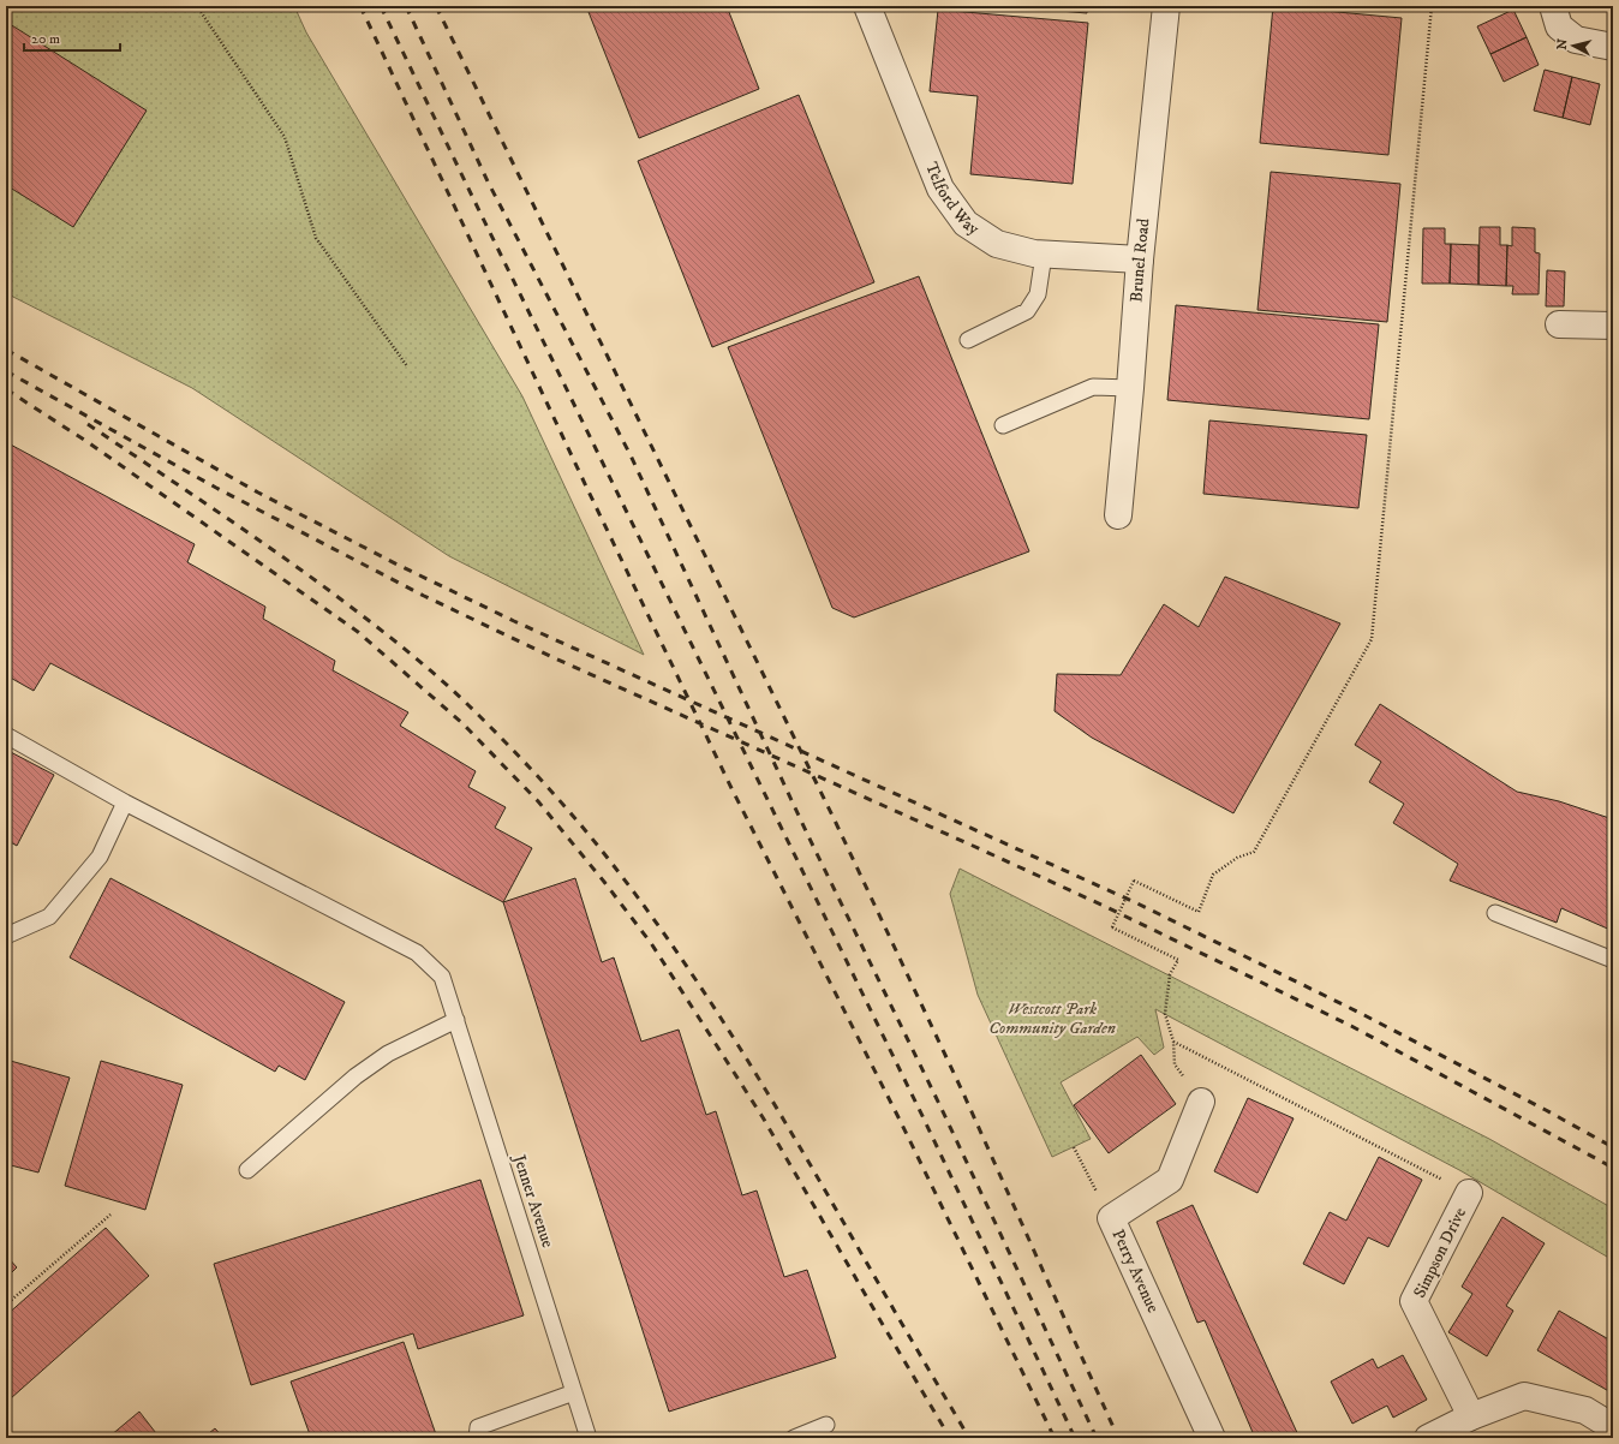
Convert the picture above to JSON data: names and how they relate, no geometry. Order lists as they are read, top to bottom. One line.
{"streets":{"street":["Telford Way","Brunel Road","Simpson Drive","Perry Avenue"],"lane":["Jenner Avenue"]},"crossings":[["Telford Way","Brunel Road"]],"parks":["Westcott Park Community Garden"],"scale_bar":"20 m","north":"left"}
